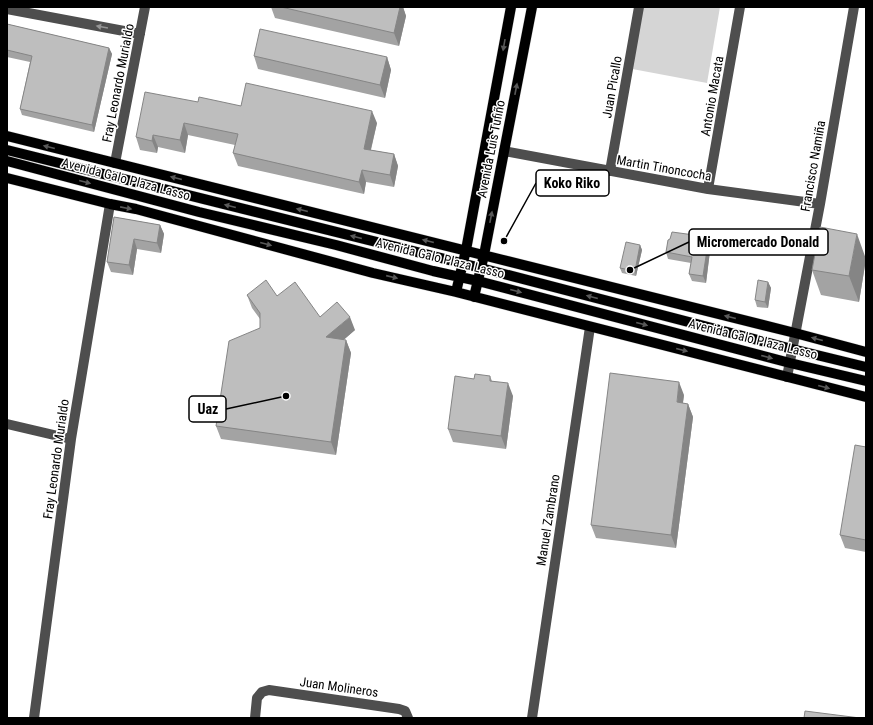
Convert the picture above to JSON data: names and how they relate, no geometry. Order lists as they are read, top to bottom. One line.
{"streets":{"main road":["Avenida Luis Tufiño","Avenida Galo Plaza Lasso"],"street":["Fray Leonardo Murialdo","Juan Picallo","Antonio Macata","Francisco Namiña","Martin Tinoncocha","Manuel Zambrano","Juan Molineros"]},"crossings":[["Fray Leonardo Murialdo","Avenida Galo Plaza Lasso"],["Juan Picallo","Martin Tinoncocha"],["Antonio Macata","Martin Tinoncocha"],["Avenida Luis Tufiño","Martin Tinoncocha"],["Avenida Luis Tufiño","Avenida Galo Plaza Lasso"],["Francisco Namiña","Martin Tinoncocha"],["Francisco Namiña","Avenida Galo Plaza Lasso"],["Avenida Galo Plaza Lasso","Manuel Zambrano"]],"places":["Koko Riko","Micromercado Donald","Uaz"]}
